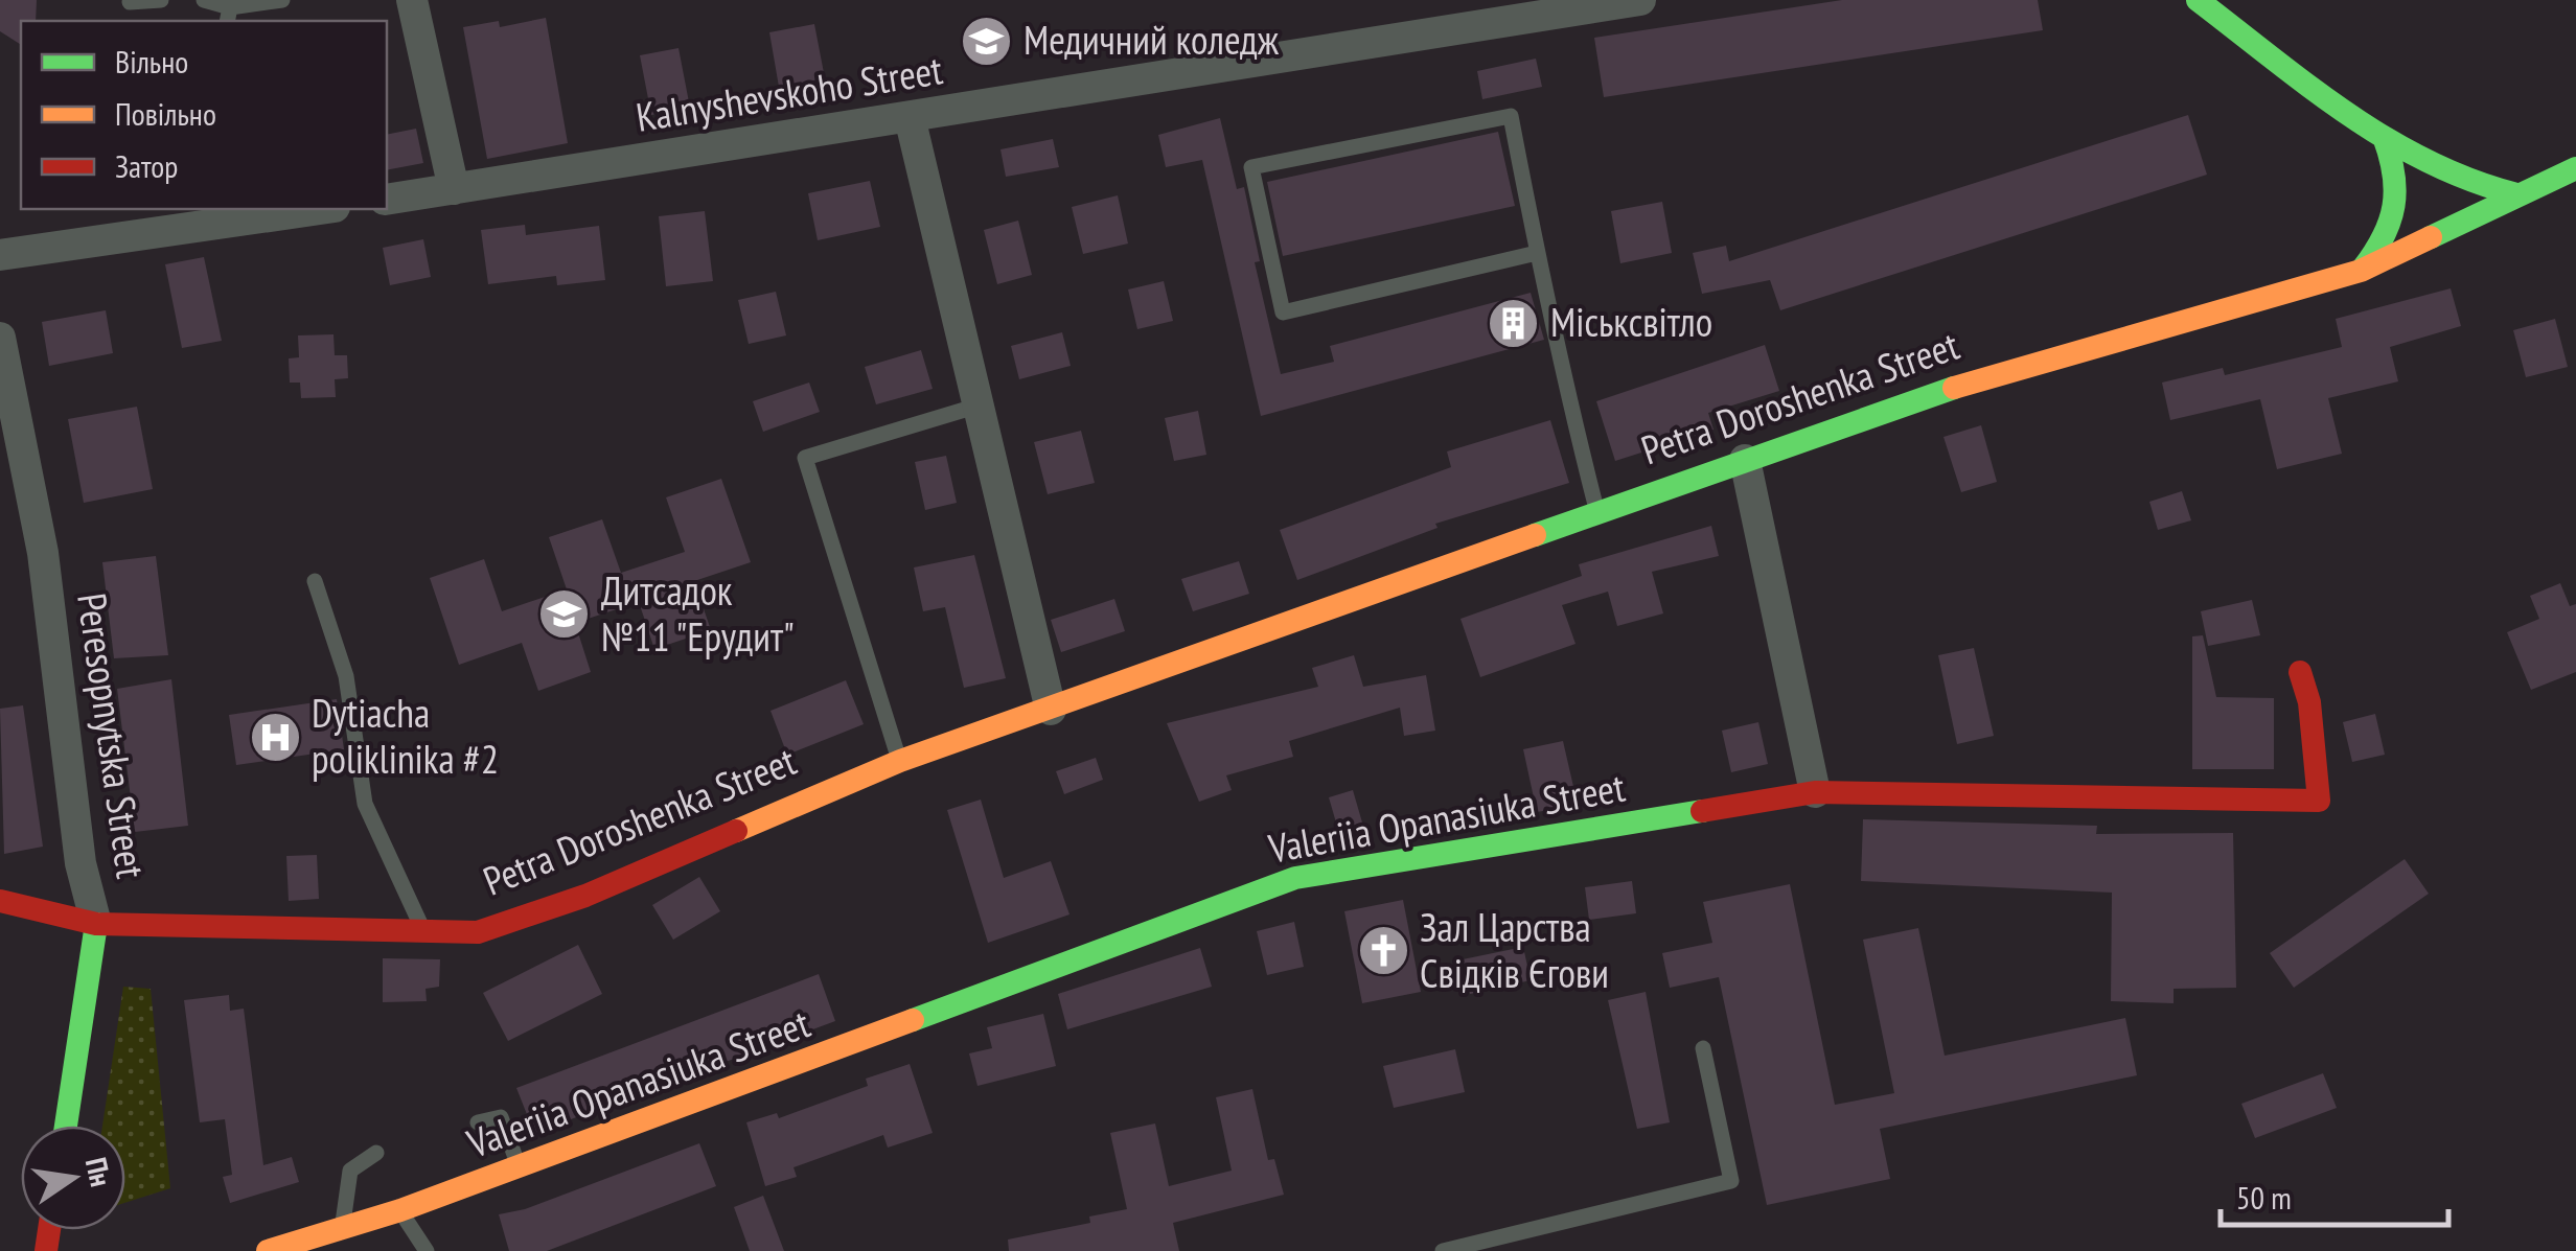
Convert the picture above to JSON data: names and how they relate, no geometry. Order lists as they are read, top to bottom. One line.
{"streets":{"street":["Kalnyshevskoho Street","Petra Doroshenka Street","Peresopnytska Street","Valeriia Opanasiuka Street"]},"crossings":[["Petra Doroshenka Street","Peresopnytska Street"]],"places":{"school or university":["Медичний коледж","Дитсадок №11 \"Ерудит\""],"building":["Міськсвітло"],"hospital":["Dytiacha poliklinika #2"],"church":["Зал Царства Свідків Єгови"]},"legend":["Вільно","Повільно","Затор"],"scale_bar":"50 m","north":"right"}
